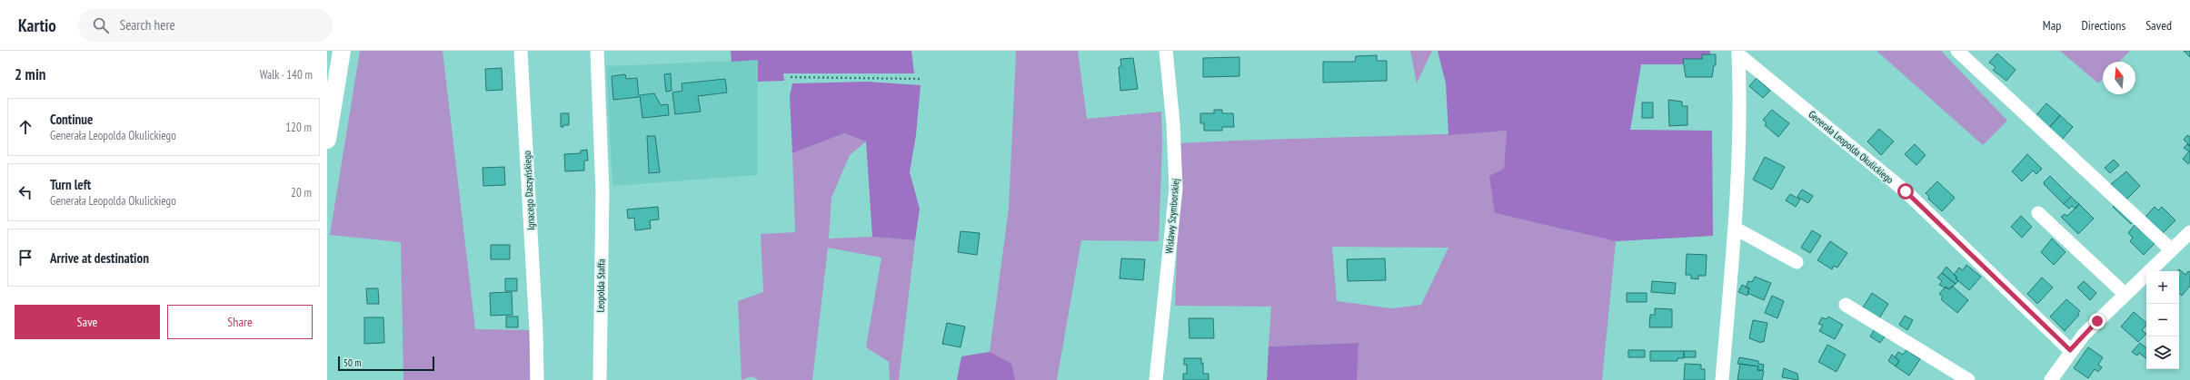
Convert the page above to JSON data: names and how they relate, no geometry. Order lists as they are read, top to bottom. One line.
{"streets":{"street":["Generała Leopolda Okulickiego","Ignacego Daszyńskiego","Wisławy Szymborskiej","Leopolda Staffa"]},"scale_bar":"50 m","north":"top","page":{"header":"Kartio","search":"Search here","nav":["Map","Directions","Saved"],"heading":["2 min","Walk · 140 m"],"list":[["Continue","Generała Leopolda Okulickiego","120 m"],["Turn left","Generała Leopolda Okulickiego","20 m"],"Arrive at destination"],"map_buttons":["+","−"],"buttons":["Save","Share"],"scale":"50 m"}}
